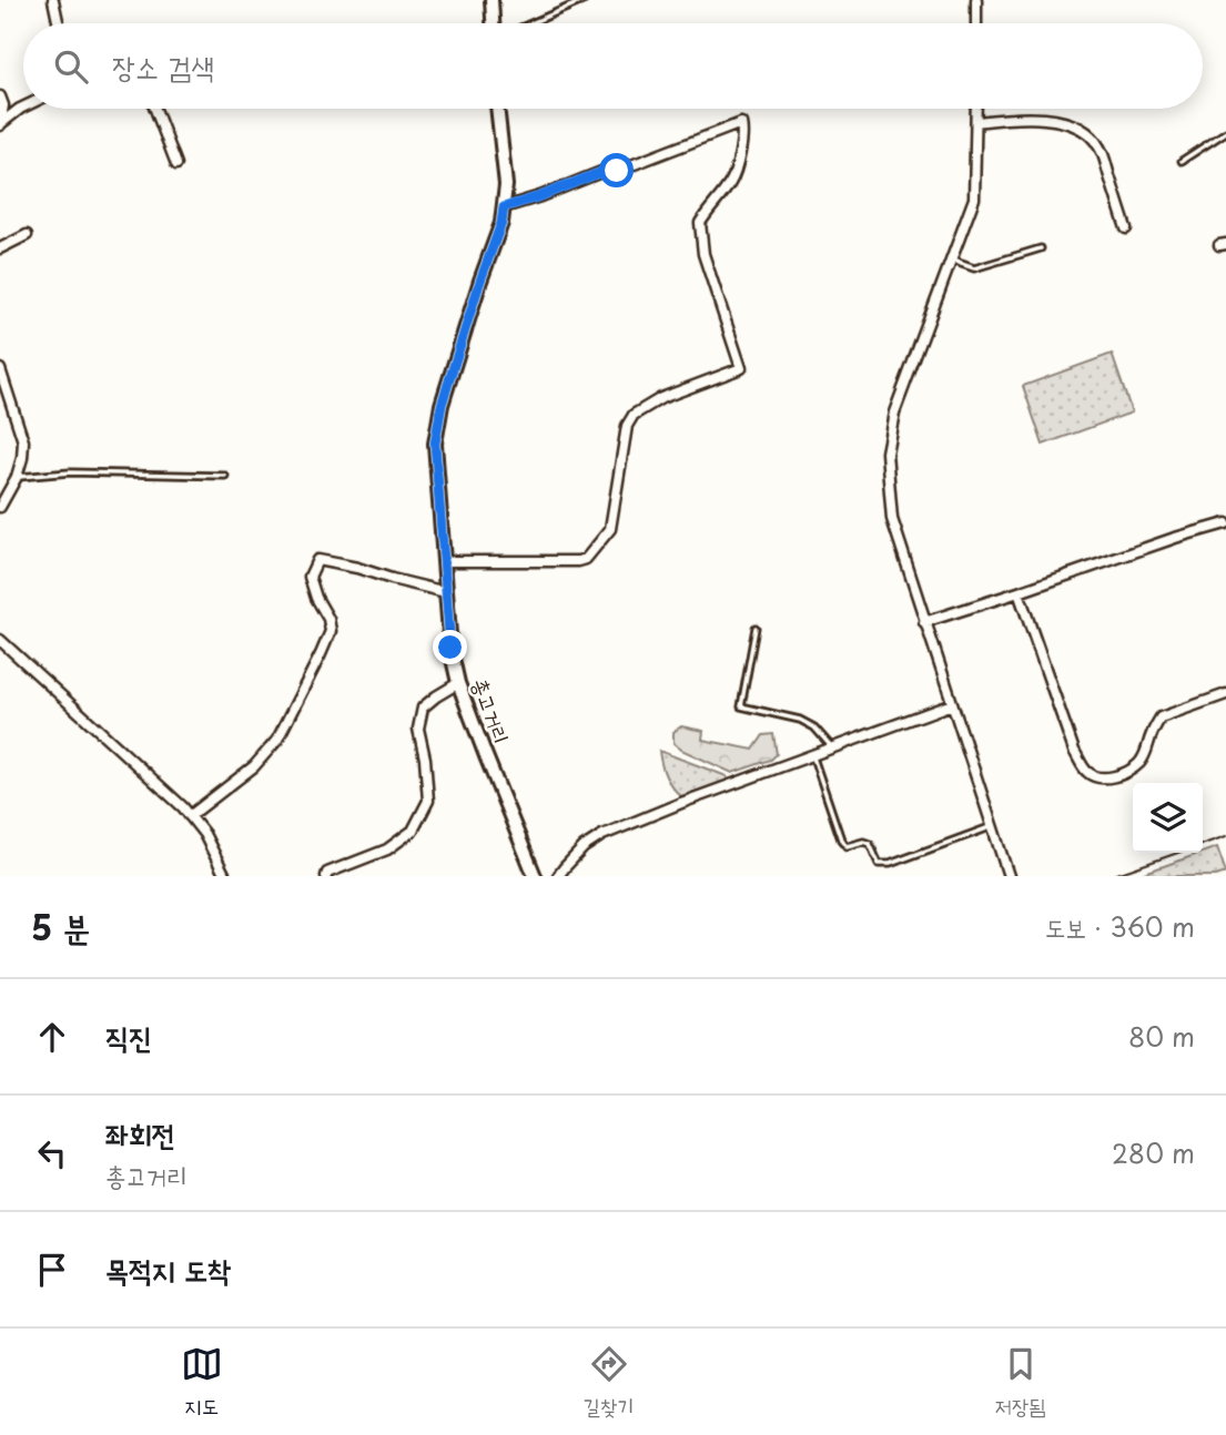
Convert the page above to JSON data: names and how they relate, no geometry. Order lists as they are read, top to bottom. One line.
{"streets":{"street":["총고거리"]},"page":{"search":"장소 검색","heading":["5 분","도보 · 360 m"],"list":[["직진","80 m"],["좌회전","총고거리","280 m"],"목적지 도착"],"nav":["지도","길찾기","저장됨"]}}
